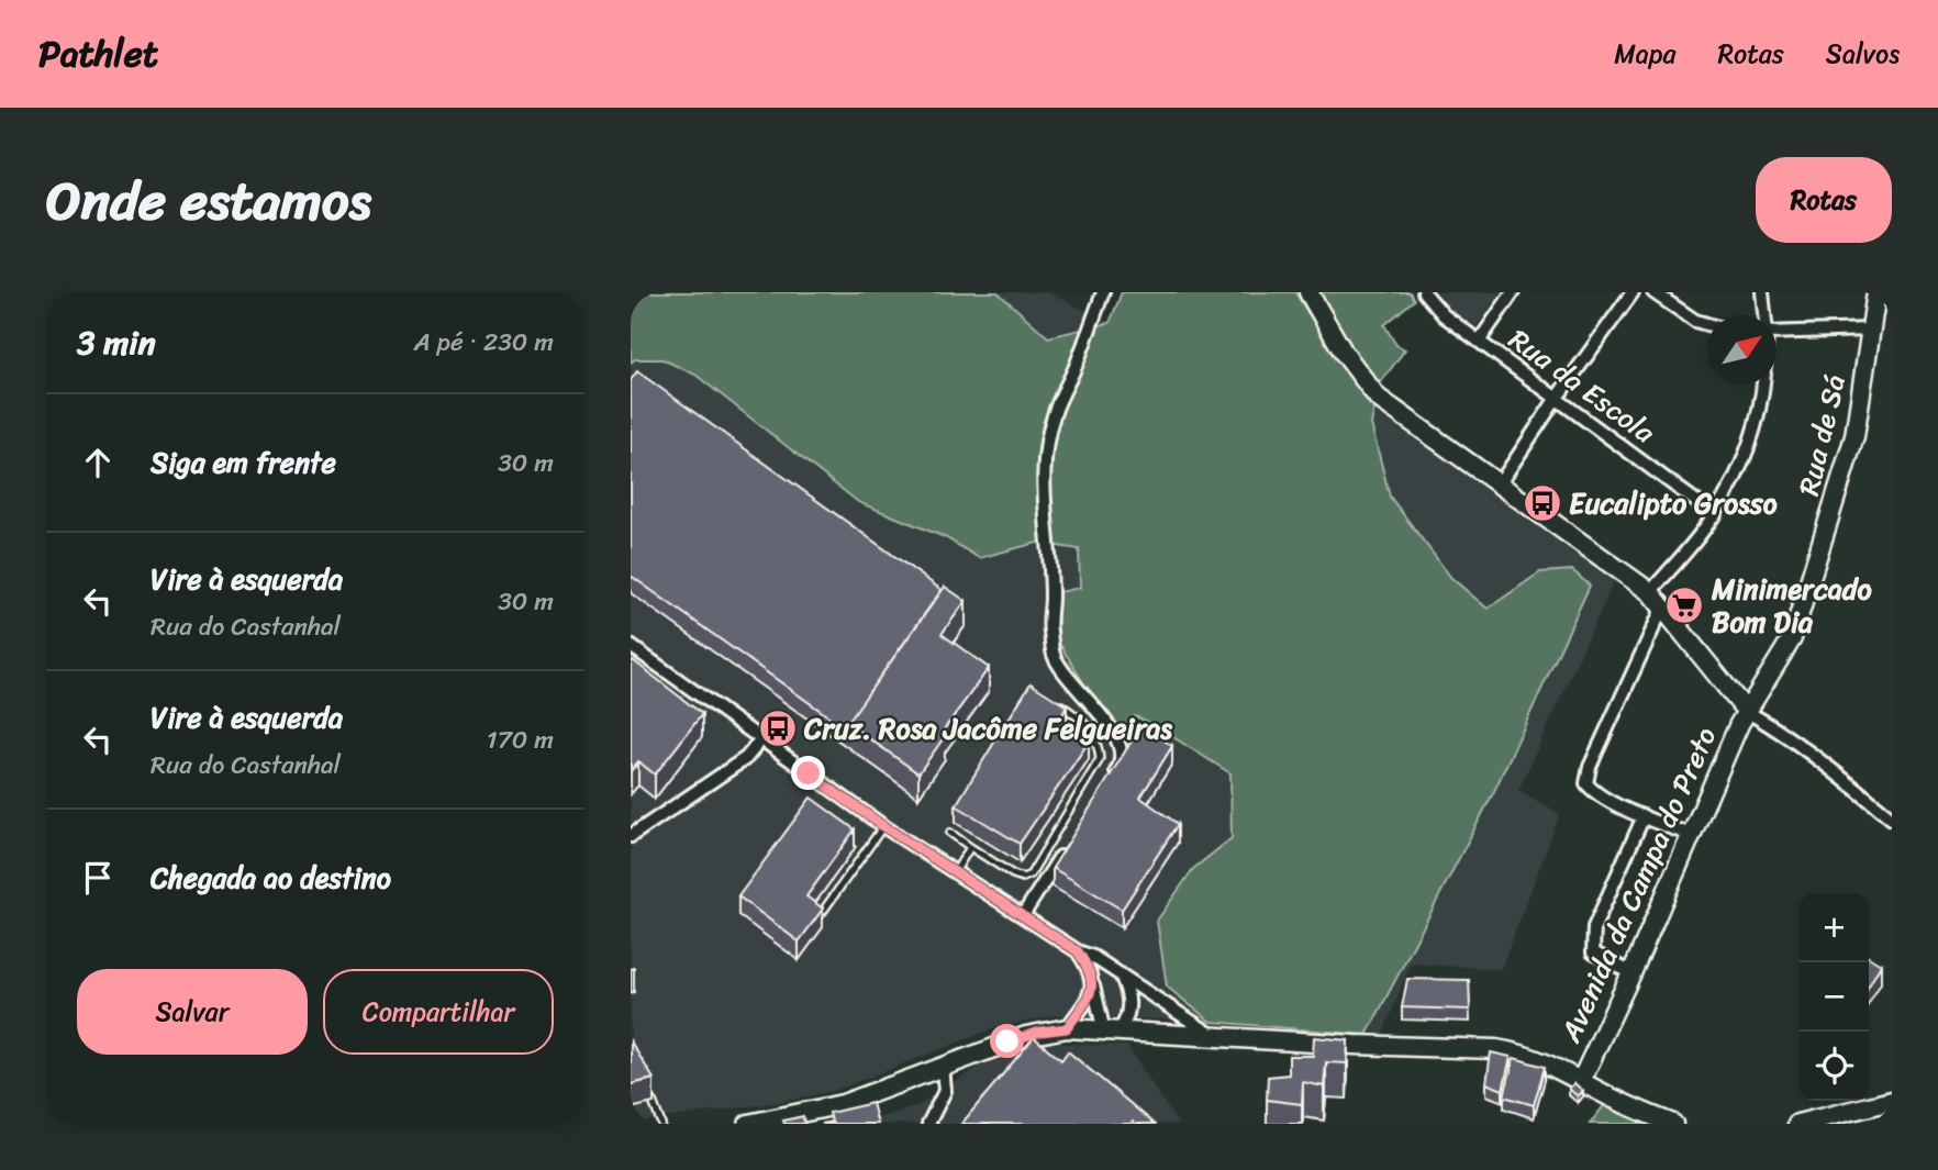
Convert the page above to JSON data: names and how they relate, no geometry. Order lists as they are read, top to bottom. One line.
{"streets":{"street":["Rua da Escola","Rua de Sá","Avenida da Campa do Preto"]},"crossings":[["Rua de Sá","Avenida da Campa do Preto"]],"places":{"bus stop":["Eucalipto Grosso","Cruz. Rosa Jacôme Felgueiras"],"supermarket":["Minimercado Bom Dia"]},"north":"top right","page":{"header":"Pathlet","nav":["Mapa","Rotas","Salvos"],"title":"Onde estamos","buttons":["Rotas",["Salvar","Compartilhar"]],"heading":["3 min","A pé · 230 m"],"list":[["Siga em frente","30 m"],["Vire à esquerda","Rua do Castanhal","30 m"],["Vire à esquerda","Rua do Castanhal","170 m"],"Chegada ao destino"],"map_buttons":["+","−"]}}
